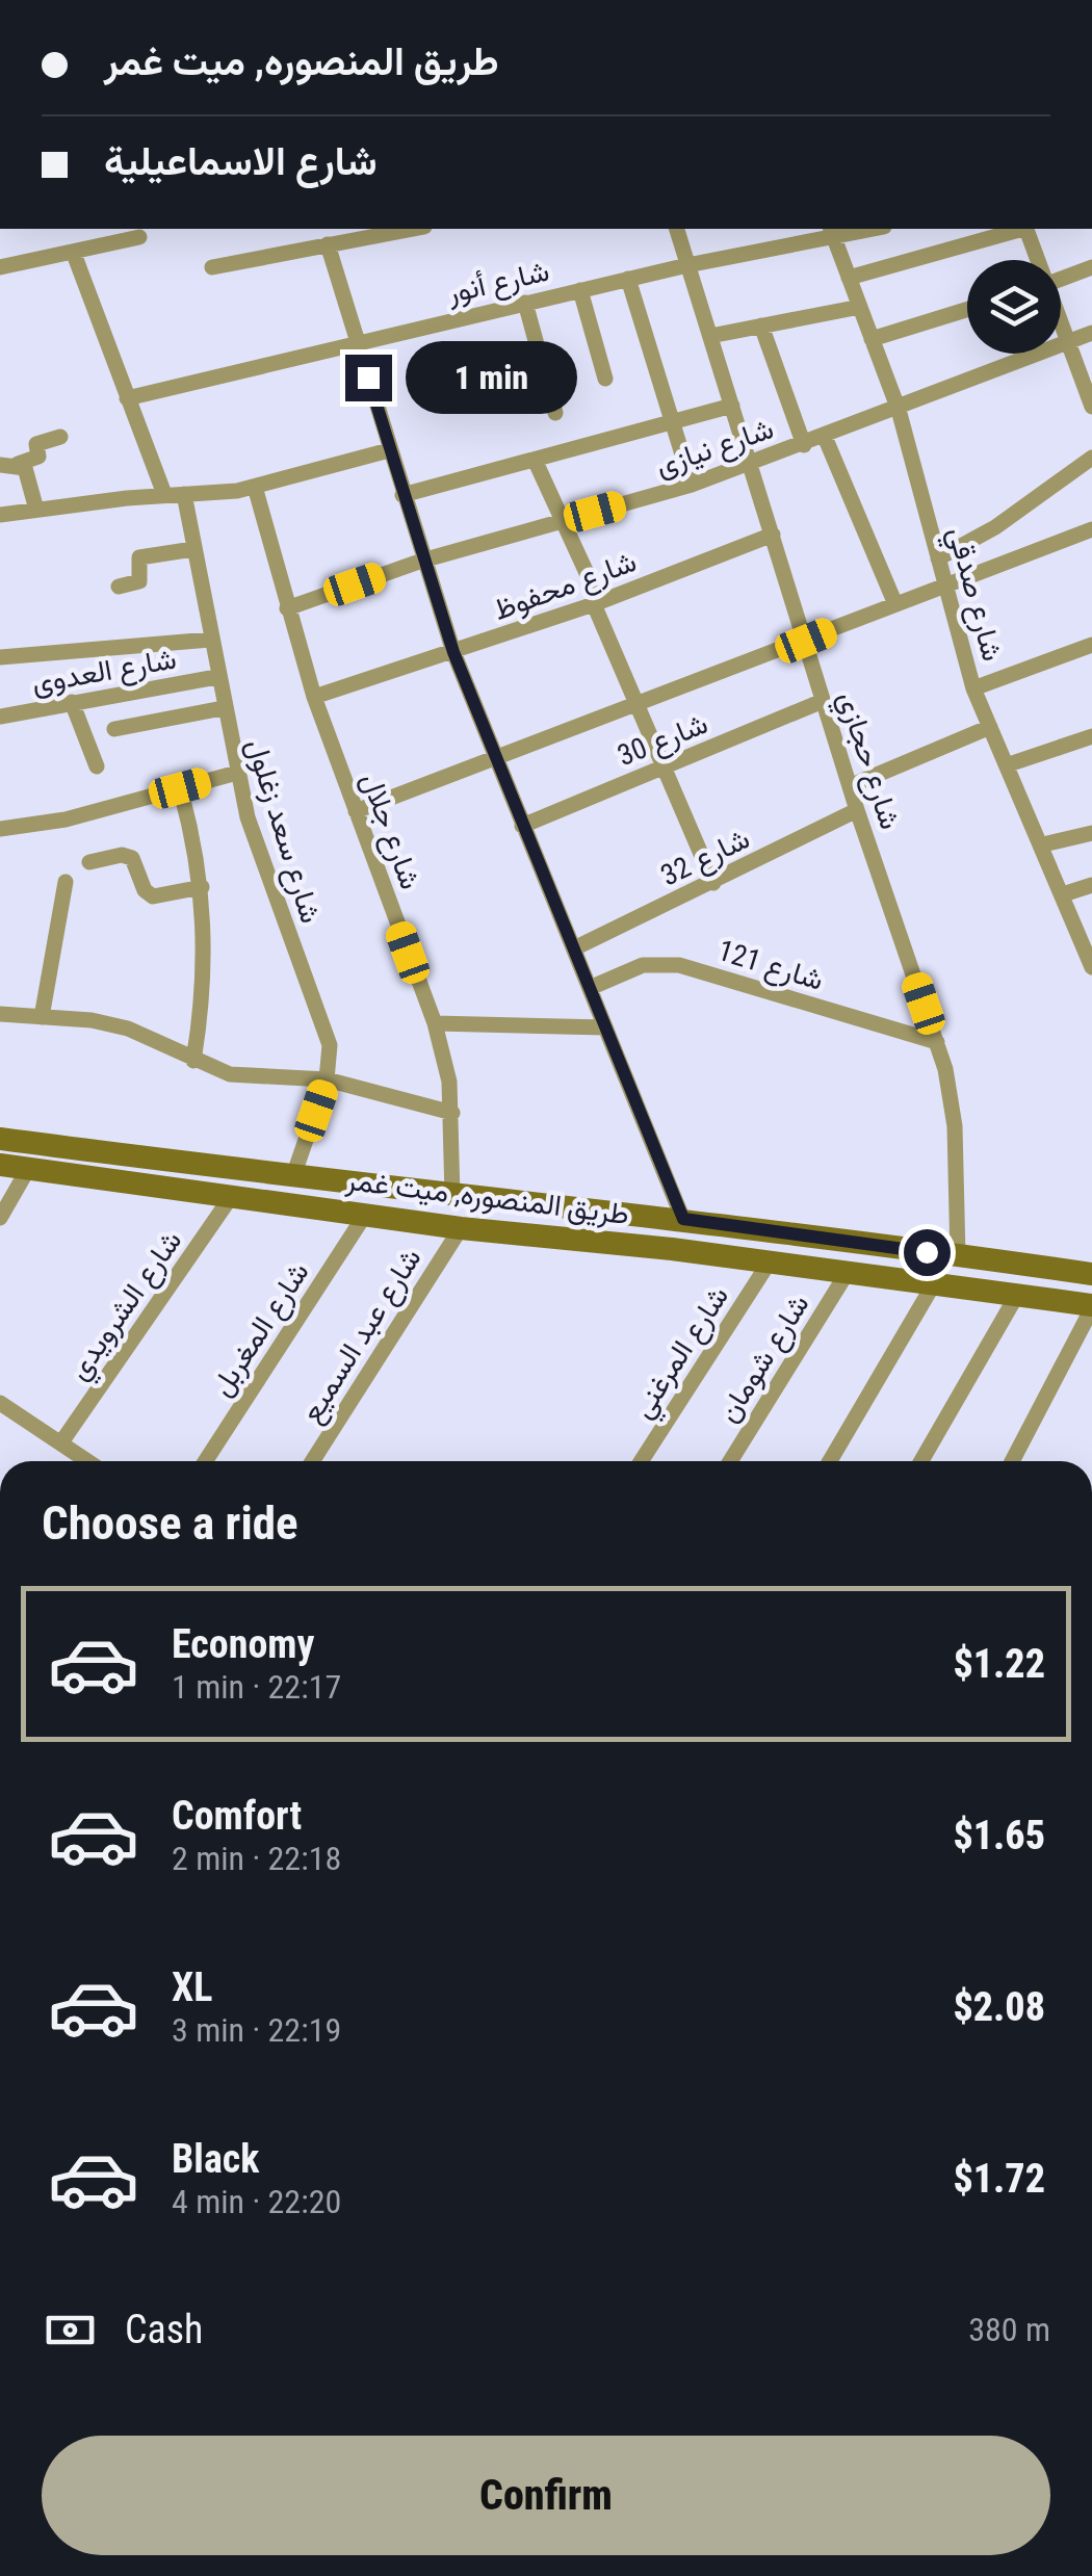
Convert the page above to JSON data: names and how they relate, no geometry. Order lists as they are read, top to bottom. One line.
{"streets":{"main road":["طريق المنصوره, ميت غمر"],"street":["شارع أنور","شارع نيازى","شارع محفوظ","شارع صدقي","شارع العدوى","شارع 30","شارع حجازي","شارع سعد زغلول","شارع جلال","شارع 32","شارع 121","شارع الشرويدي","شارع المغربل","شارع عبد السميع","شارع المرغني","شارع شومان"]},"crossings":[["شارع أنور","شارع صدقي"],["شارع أنور","شارع حجازي"],["شارع نيازى","شارع صدقي"],["شارع نيازى","شارع حجازي"],["شارع نيازى","شارع جلال"],["شارع محفوظ","شارع حجازي"],["شارع محفوظ","شارع جلال"],["شارع العدوى","شارع سعد زغلول"],["شارع 30","شارع حجازي"],["شارع حجازي","شارع 32"],["شارع حجازي","شارع 121"],["شارع حجازي","طريق المنصوره, ميت غمر"],["شارع سعد زغلول","طريق المنصوره, ميت غمر"],["شارع جلال","طريق المنصوره, ميت غمر"],["طريق المنصوره, ميت غمر","شارع الشرويدي"],["طريق المنصوره, ميت غمر","شارع المغربل"],["طريق المنصوره, ميت غمر","شارع عبد السميع"],["طريق المنصوره, ميت غمر","شارع المرغني"],["طريق المنصوره, ميت غمر","شارع شومان"]],"page":{"banner":["طريق المنصوره, ميت غمر","شارع الاسماعيلية"],"bubble":"1 min","heading":"Choose a ride","list":[{"name":"Economy","note":"1 min · 22:17","value":"$1.22"},{"name":"Comfort","note":"2 min · 22:18","value":"$1.65"},{"name":"XL","note":"3 min · 22:19","value":"$2.08"},{"name":"Black","note":"4 min · 22:20","value":"$1.72"}],"pay":["Cash","380 m"],"buttons":"Confirm"}}
